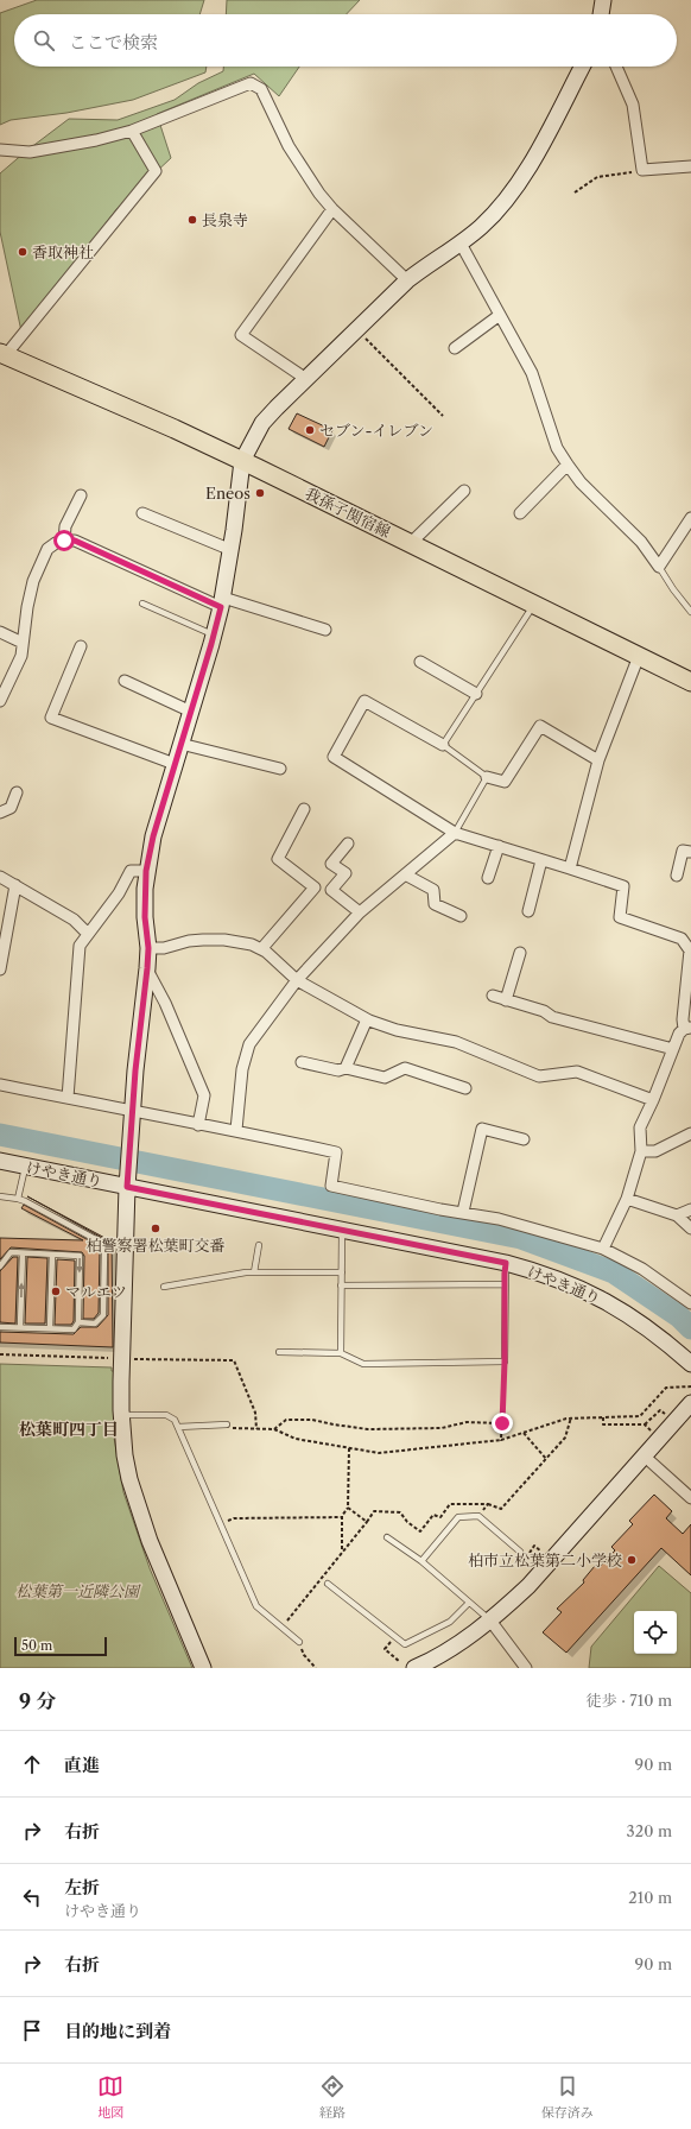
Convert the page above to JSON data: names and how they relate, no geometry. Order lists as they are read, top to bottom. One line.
{"streets":{"main road":["我孫子関宿線"],"street":["けやき通り"]},"districts":["松葉町四丁目"],"parks":["松葉第一近隣公園"],"places":["長泉寺","香取神社","セブン-イレブン","Eneos","柏警察署松葉町交番","マルエツ","柏市立松葉第二小学校"],"scale_bar":"50 m","page":{"search":"ここで検索","scale":"50 m","heading":["9 分","徒歩 · 710 m"],"list":[["直進","90 m"],["右折","320 m"],["左折","けやき通り","210 m"],["右折","90 m"],"目的地に到着"],"nav":["地図","経路","保存済み"]}}
